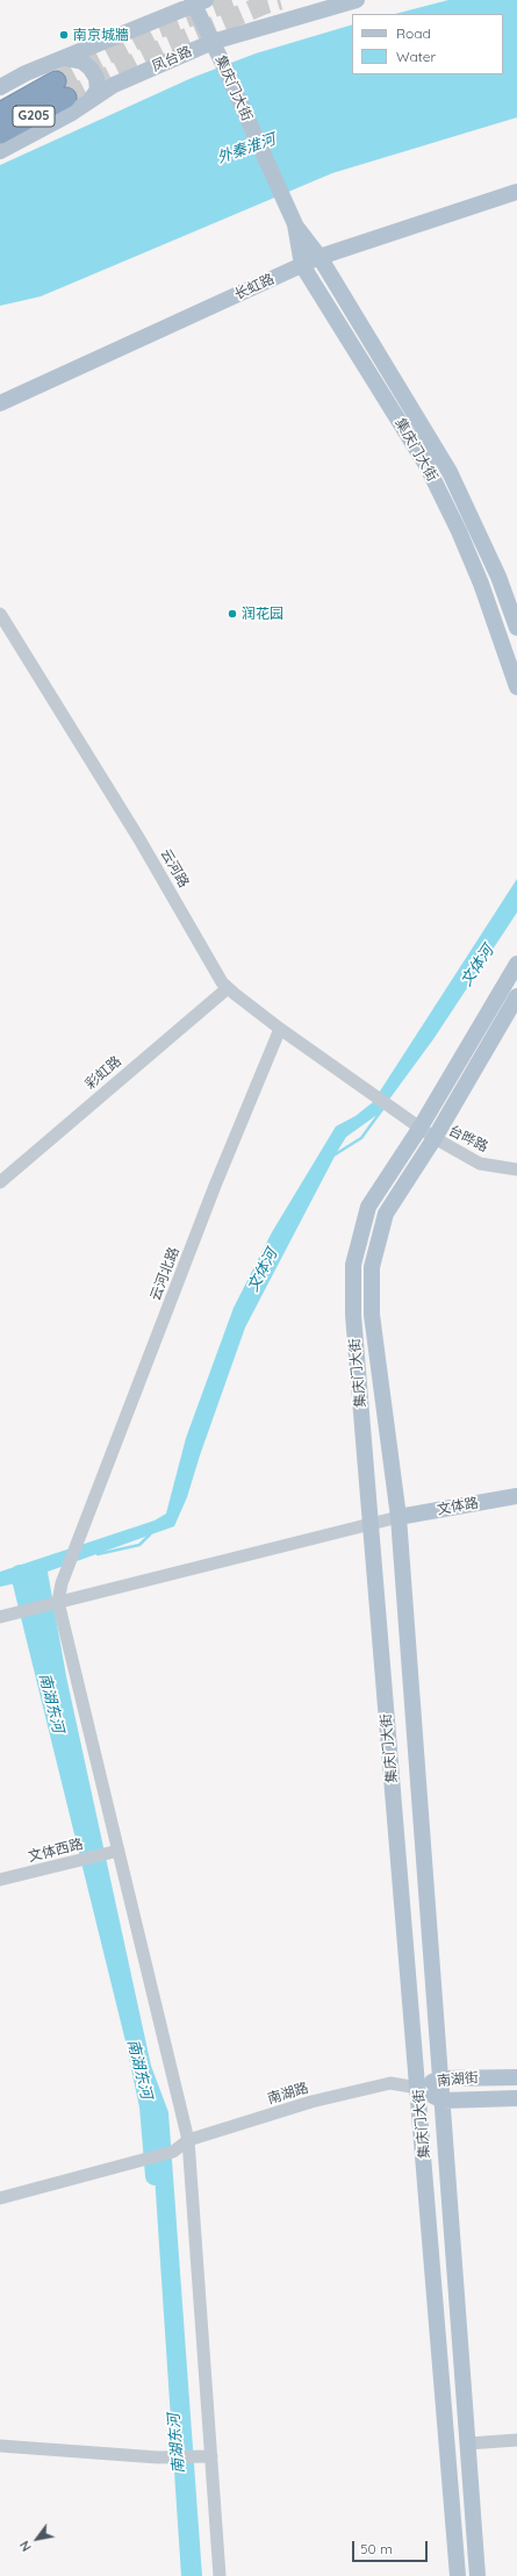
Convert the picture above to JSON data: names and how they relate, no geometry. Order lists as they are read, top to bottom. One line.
{"streets":{"highway":["G205"],"main road":["凤台路","集庆门大街","长虹路","文体路","南湖街"],"street":["云河路","彩虹路","台晔路","云河北路","文体西路","南湖路"]},"crossings":[["凤台路","集庆门大街"],["集庆门大街","长虹路"],["集庆门大街","台晔路"],["集庆门大街","文体路"],["集庆门大街","南湖街"],["集庆门大街","南湖路"],["云河路","彩虹路"],["云河路","台晔路"],["云河路","云河北路"],["南湖街","南湖路"]],"water":["外秦淮河","文体河","南湖东河"],"places":["南京城牆","润花园"],"legend":["Road","Water"],"scale_bar":"50 m","north":"bottom left"}
